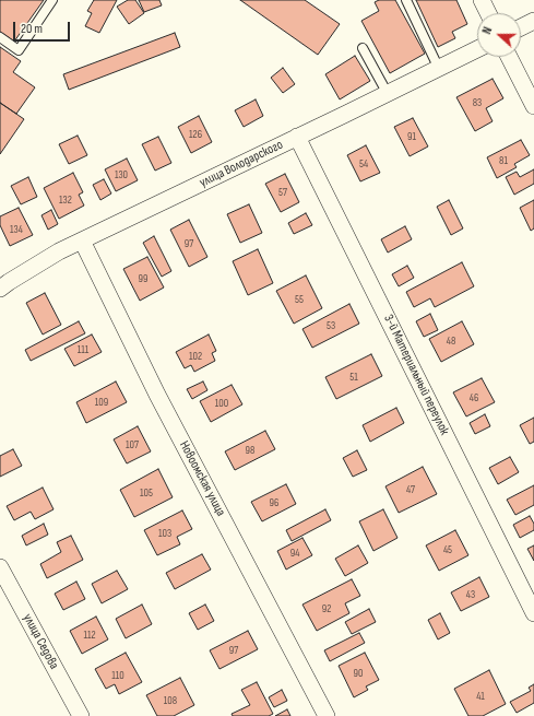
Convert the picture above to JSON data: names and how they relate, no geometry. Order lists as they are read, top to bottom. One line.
{"streets":{"street":["улица Володарского","3-й Материальный переулок","Новоомская улица","улица Седова"]},"crossings":[["улица Володарского","3-й Материальный переулок"],["улица Володарского","Новоомская улица"]],"house_numbers":["83","126","91","81","54","130","57","132","134","97","99","55","53","48","111","102","51","46","109","100","107","98","47","105","96","103","45","94","43","92","112","97","90","110","41","108"],"scale_bar":"20 m","north":"left"}
